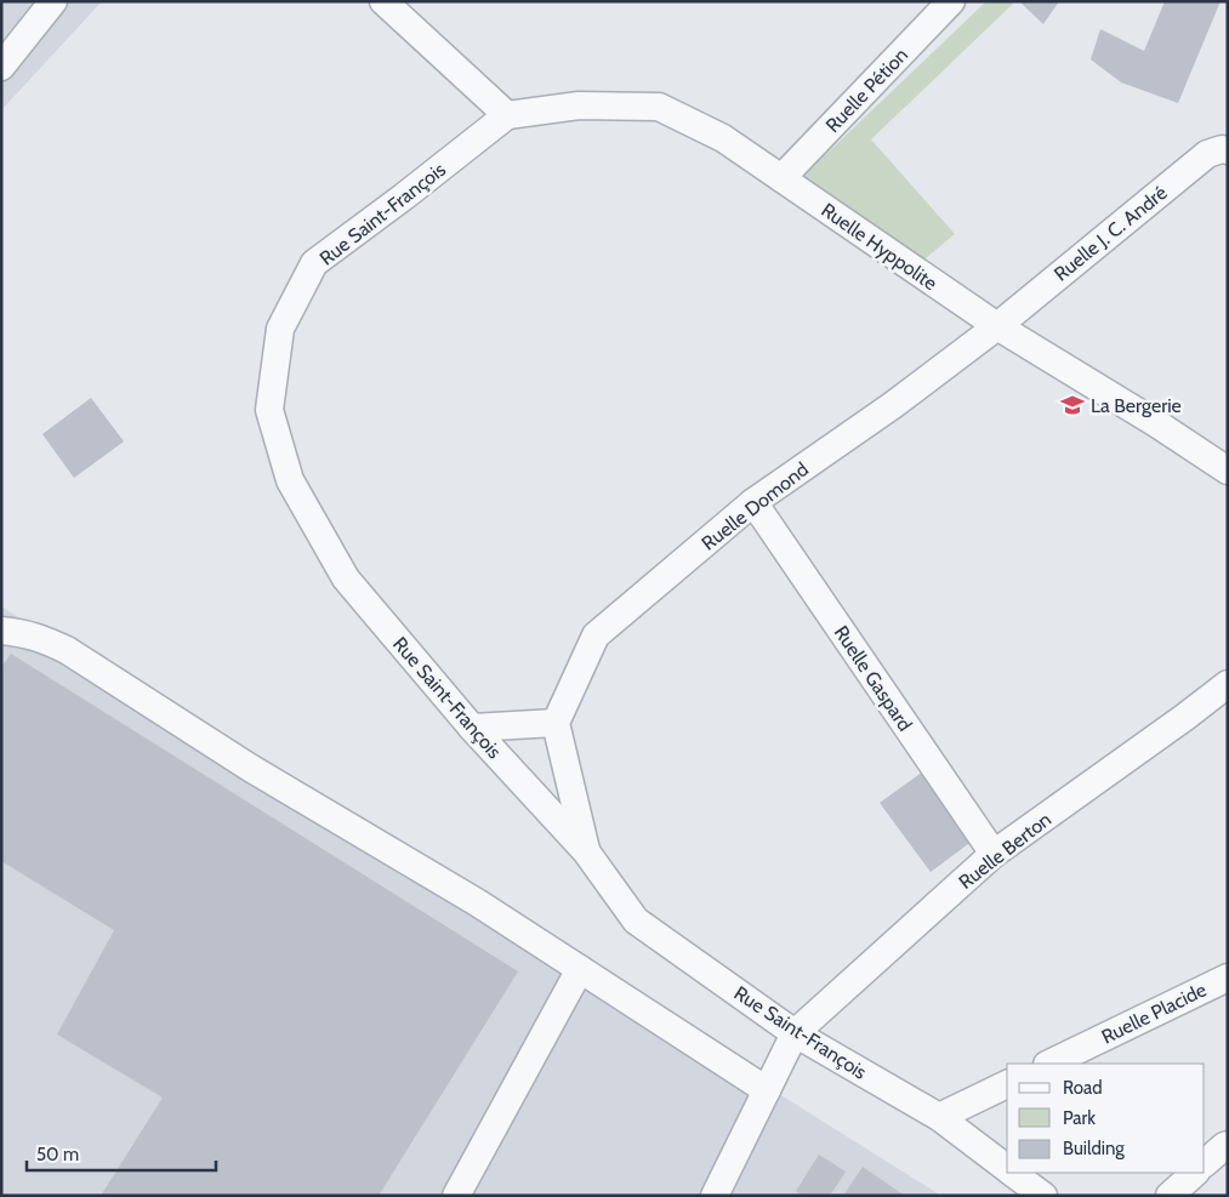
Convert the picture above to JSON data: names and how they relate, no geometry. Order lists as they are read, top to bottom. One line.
{"streets":{"street":["Ruelle Pétion","Rue Saint-François","Ruelle J. C. André","Ruelle Hyppolite","Ruelle Domond","Ruelle Gaspard","Ruelle Berton","Ruelle Placide"]},"crossings":[["Ruelle Pétion","Ruelle Hyppolite"],["Rue Saint-François","Ruelle Hyppolite"],["Rue Saint-François","Ruelle Berton"],["Ruelle J. C. André","Ruelle Hyppolite"],["Ruelle J. C. André","Ruelle Domond"],["Ruelle Hyppolite","Ruelle Domond"],["Ruelle Domond","Ruelle Gaspard"],["Ruelle Gaspard","Ruelle Berton"]],"places":{"school or university":["La Bergerie"]},"legend":["Road","Park","Building"],"scale_bar":"50 m"}
